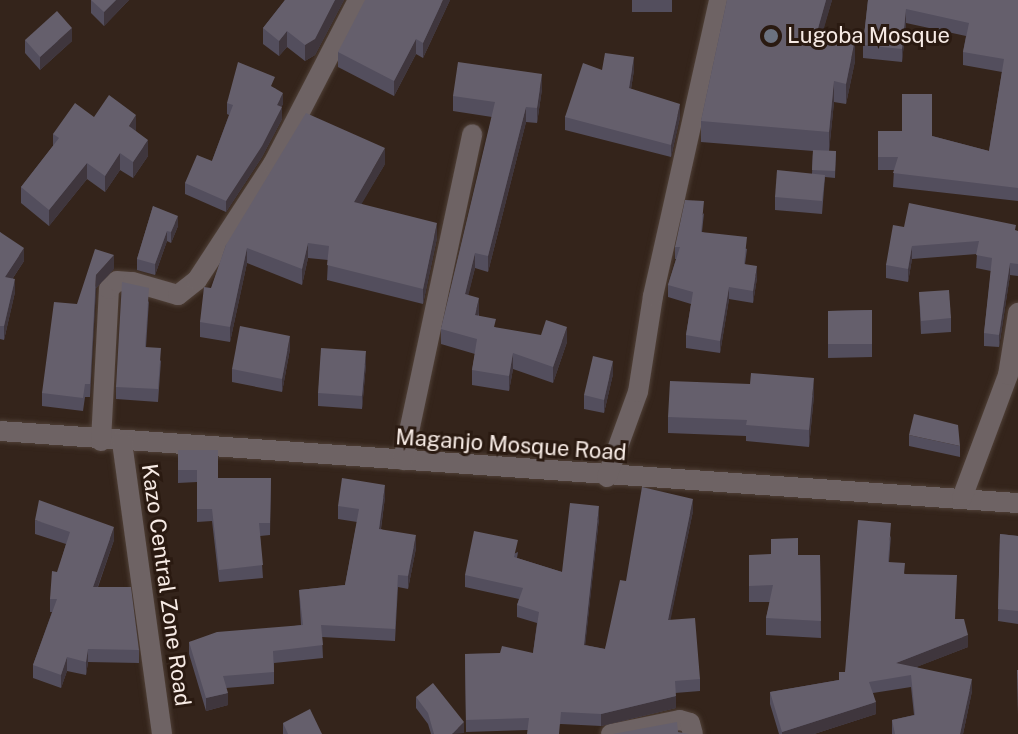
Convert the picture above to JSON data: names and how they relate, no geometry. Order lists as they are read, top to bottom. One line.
{"streets":{"street":["Maganjo Mosque Road","Kazo Central Zone Road"]},"crossings":[["Maganjo Mosque Road","Kazo Central Zone Road"]],"places":["Lugoba Mosque"]}
